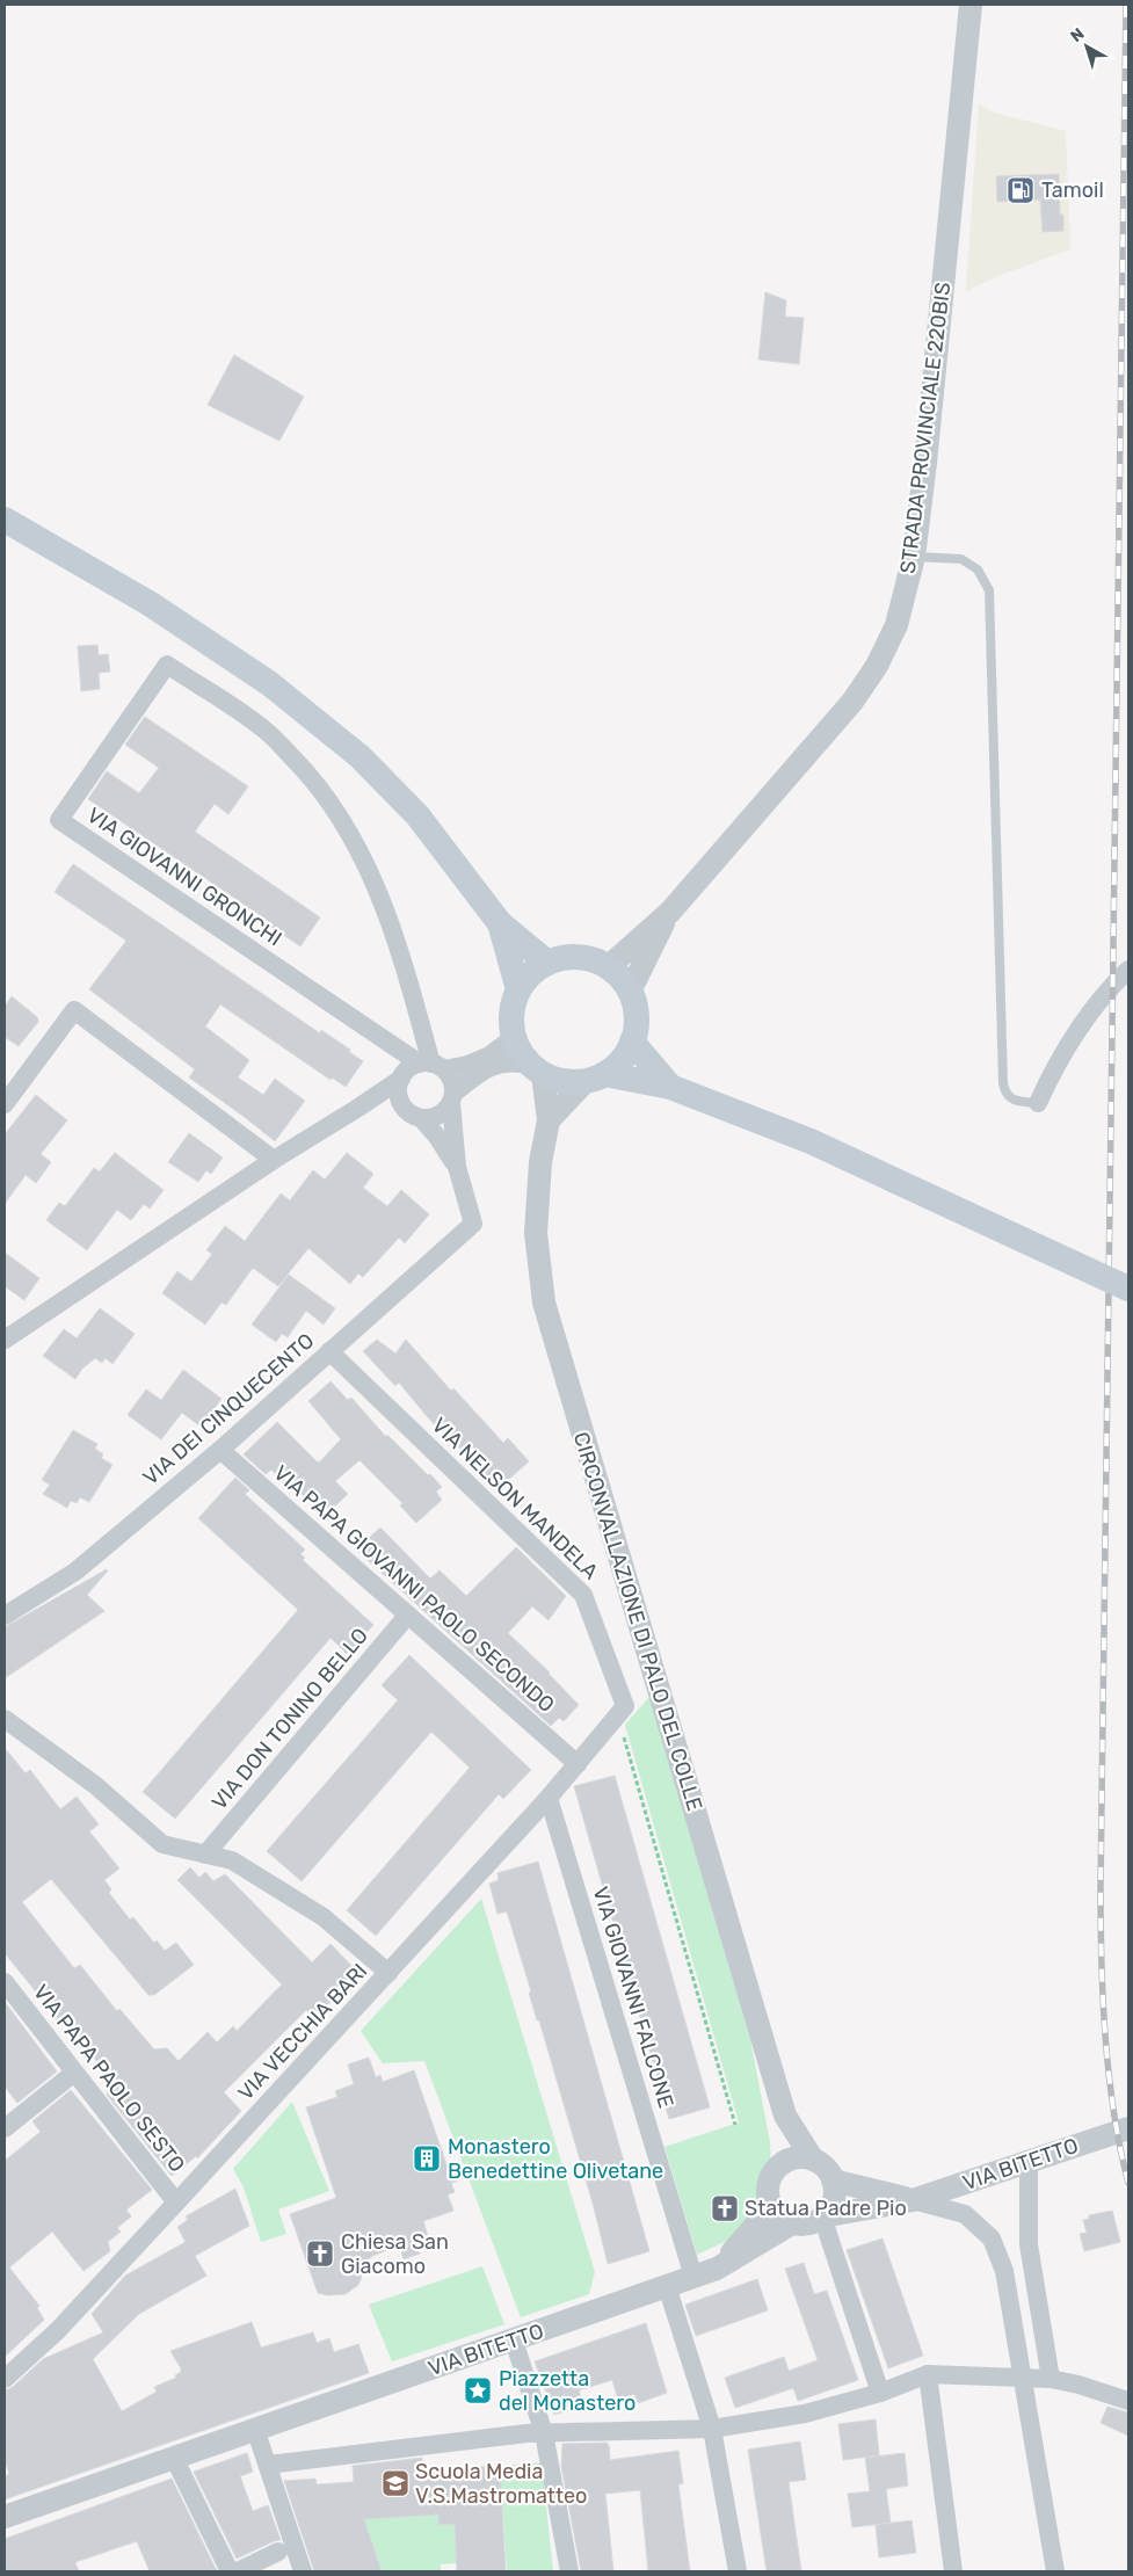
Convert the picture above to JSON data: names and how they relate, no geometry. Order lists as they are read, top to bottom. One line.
{"streets":{"street":["STRADA PROVINCIALE 220BIS","VIA GIOVANNI GRONCHI","VIA DEI CINQUECENTO","VIA NELSON MANDELA","VIA PAPA GIOVANNI PAOLO SECONDO","CIRCONVALLAZIONE DI PALO DEL COLLE","VIA DON TONINO BELLO","VIA GIOVANNI FALCONE","VIA VECCHIA BARI","VIA PAPA PAOLO SESTO","VIA BITETTO"]},"crossings":[["VIA GIOVANNI GRONCHI","VIA DEI CINQUECENTO"],["VIA DEI CINQUECENTO","VIA NELSON MANDELA"],["VIA DEI CINQUECENTO","VIA PAPA GIOVANNI PAOLO SECONDO"],["VIA NELSON MANDELA","VIA VECCHIA BARI"],["VIA PAPA GIOVANNI PAOLO SECONDO","VIA DON TONINO BELLO"],["VIA PAPA GIOVANNI PAOLO SECONDO","VIA VECCHIA BARI"],["VIA GIOVANNI FALCONE","VIA VECCHIA BARI"],["VIA GIOVANNI FALCONE","VIA BITETTO"],["VIA VECCHIA BARI","VIA PAPA PAOLO SESTO"]],"places":{"fuel station":["Tamoil"],"building":["Monastero Benedettine Olivetane"],"church":["Statua Padre Pio","Chiesa San Giacomo"],"place":["Piazzetta del Monastero"],"school or university":["Scuola Media V.S.Mastromatteo"]},"north":"top left"}
